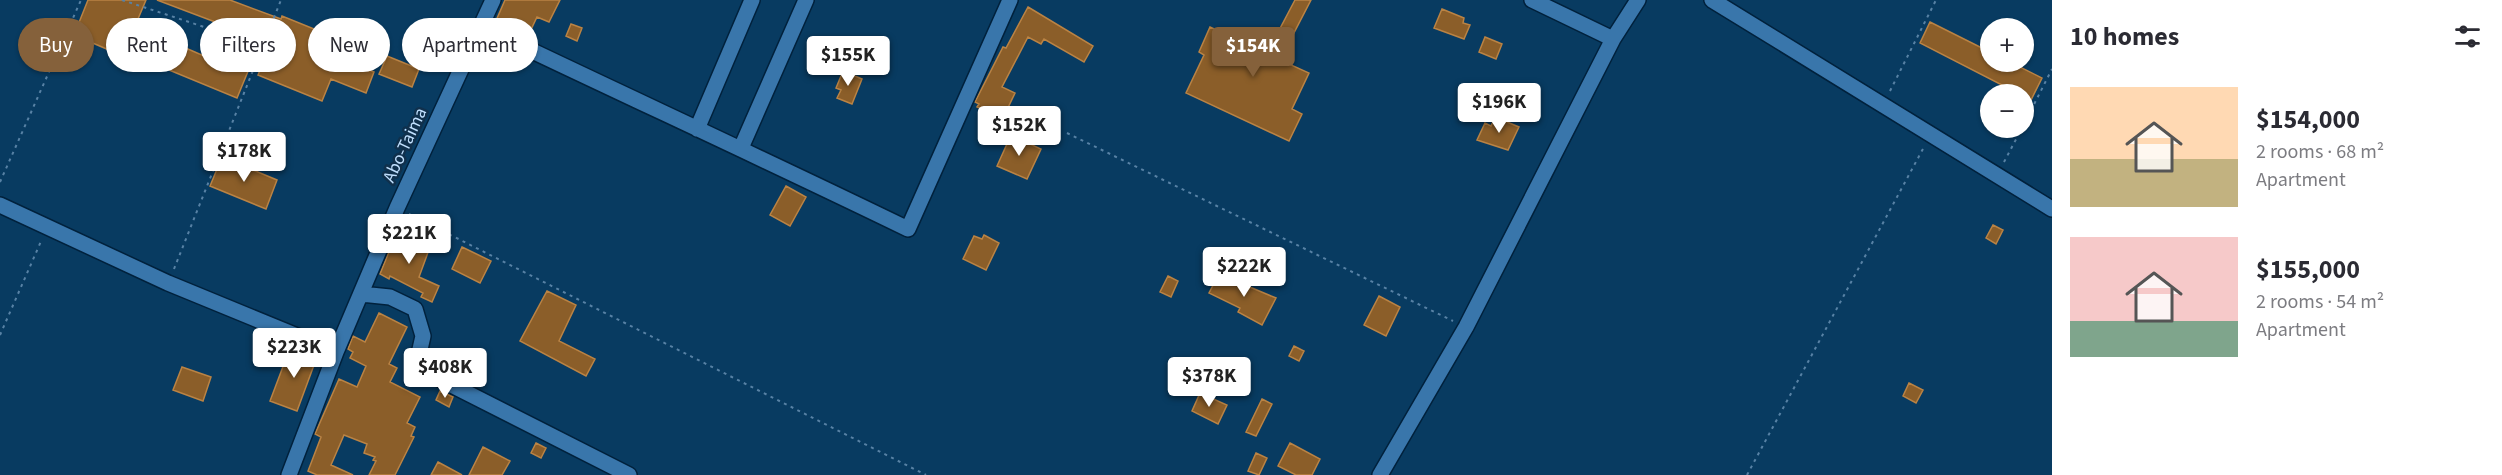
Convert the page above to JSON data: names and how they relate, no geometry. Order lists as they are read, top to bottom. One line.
{"streets":{"street":["Abo-Taima"]},"page":{"heading":"10 homes","map_buttons":["+","−"],"chip":["Buy","Rent","Filters","New","Apartment"],"price":["$154K","$155K","$196K","$152K","$178K","$221K","$222K","$223K","$408K","$378K"],"list":[{"name":"$154,000","note":"2 rooms · 68 m² · Apartment"},{"name":"$155,000","note":"2 rooms · 54 m² · Apartment"}]}}
